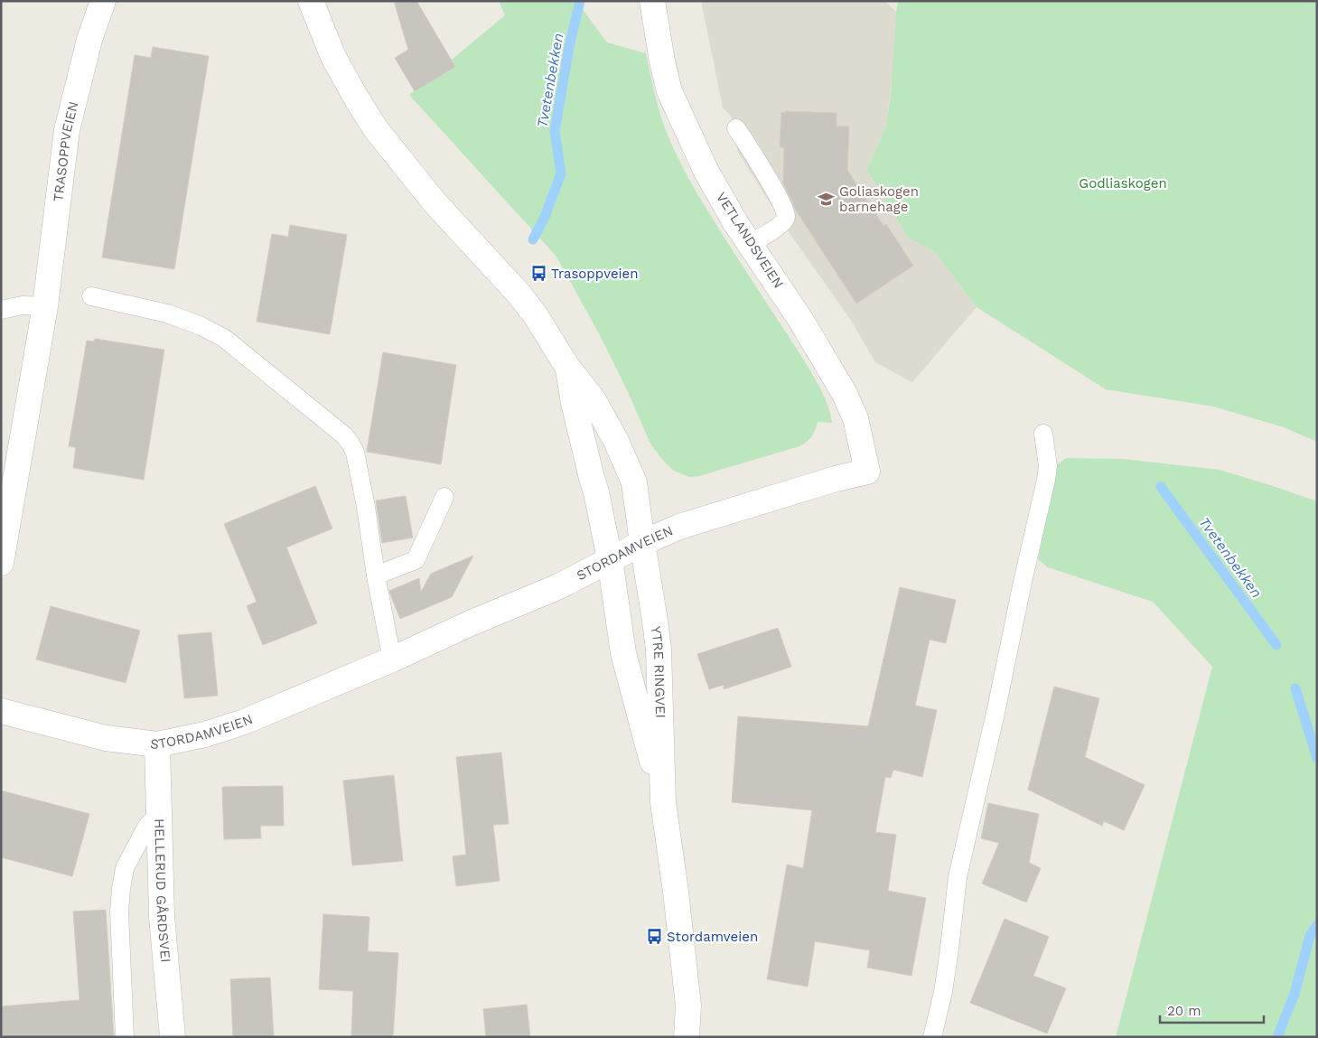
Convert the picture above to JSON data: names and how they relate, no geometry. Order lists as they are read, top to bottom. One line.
{"streets":{"street":["TRASOPPVEIEN","VETLANDSVEIEN","STORDAMVEIEN","YTRE RINGVEI","HELLERUD GÅRDSVEI"]},"crossings":[["VETLANDSVEIEN","STORDAMVEIEN"],["STORDAMVEIEN","YTRE RINGVEI"],["STORDAMVEIEN","HELLERUD GÅRDSVEI"]],"water":["Tvetenbekken"],"parks":["Godliaskogen"],"places":{"school or university":["Goliaskogen barnehage"],"bus stop":["Trasoppveien","Stordamveien"]},"scale_bar":"20 m"}
